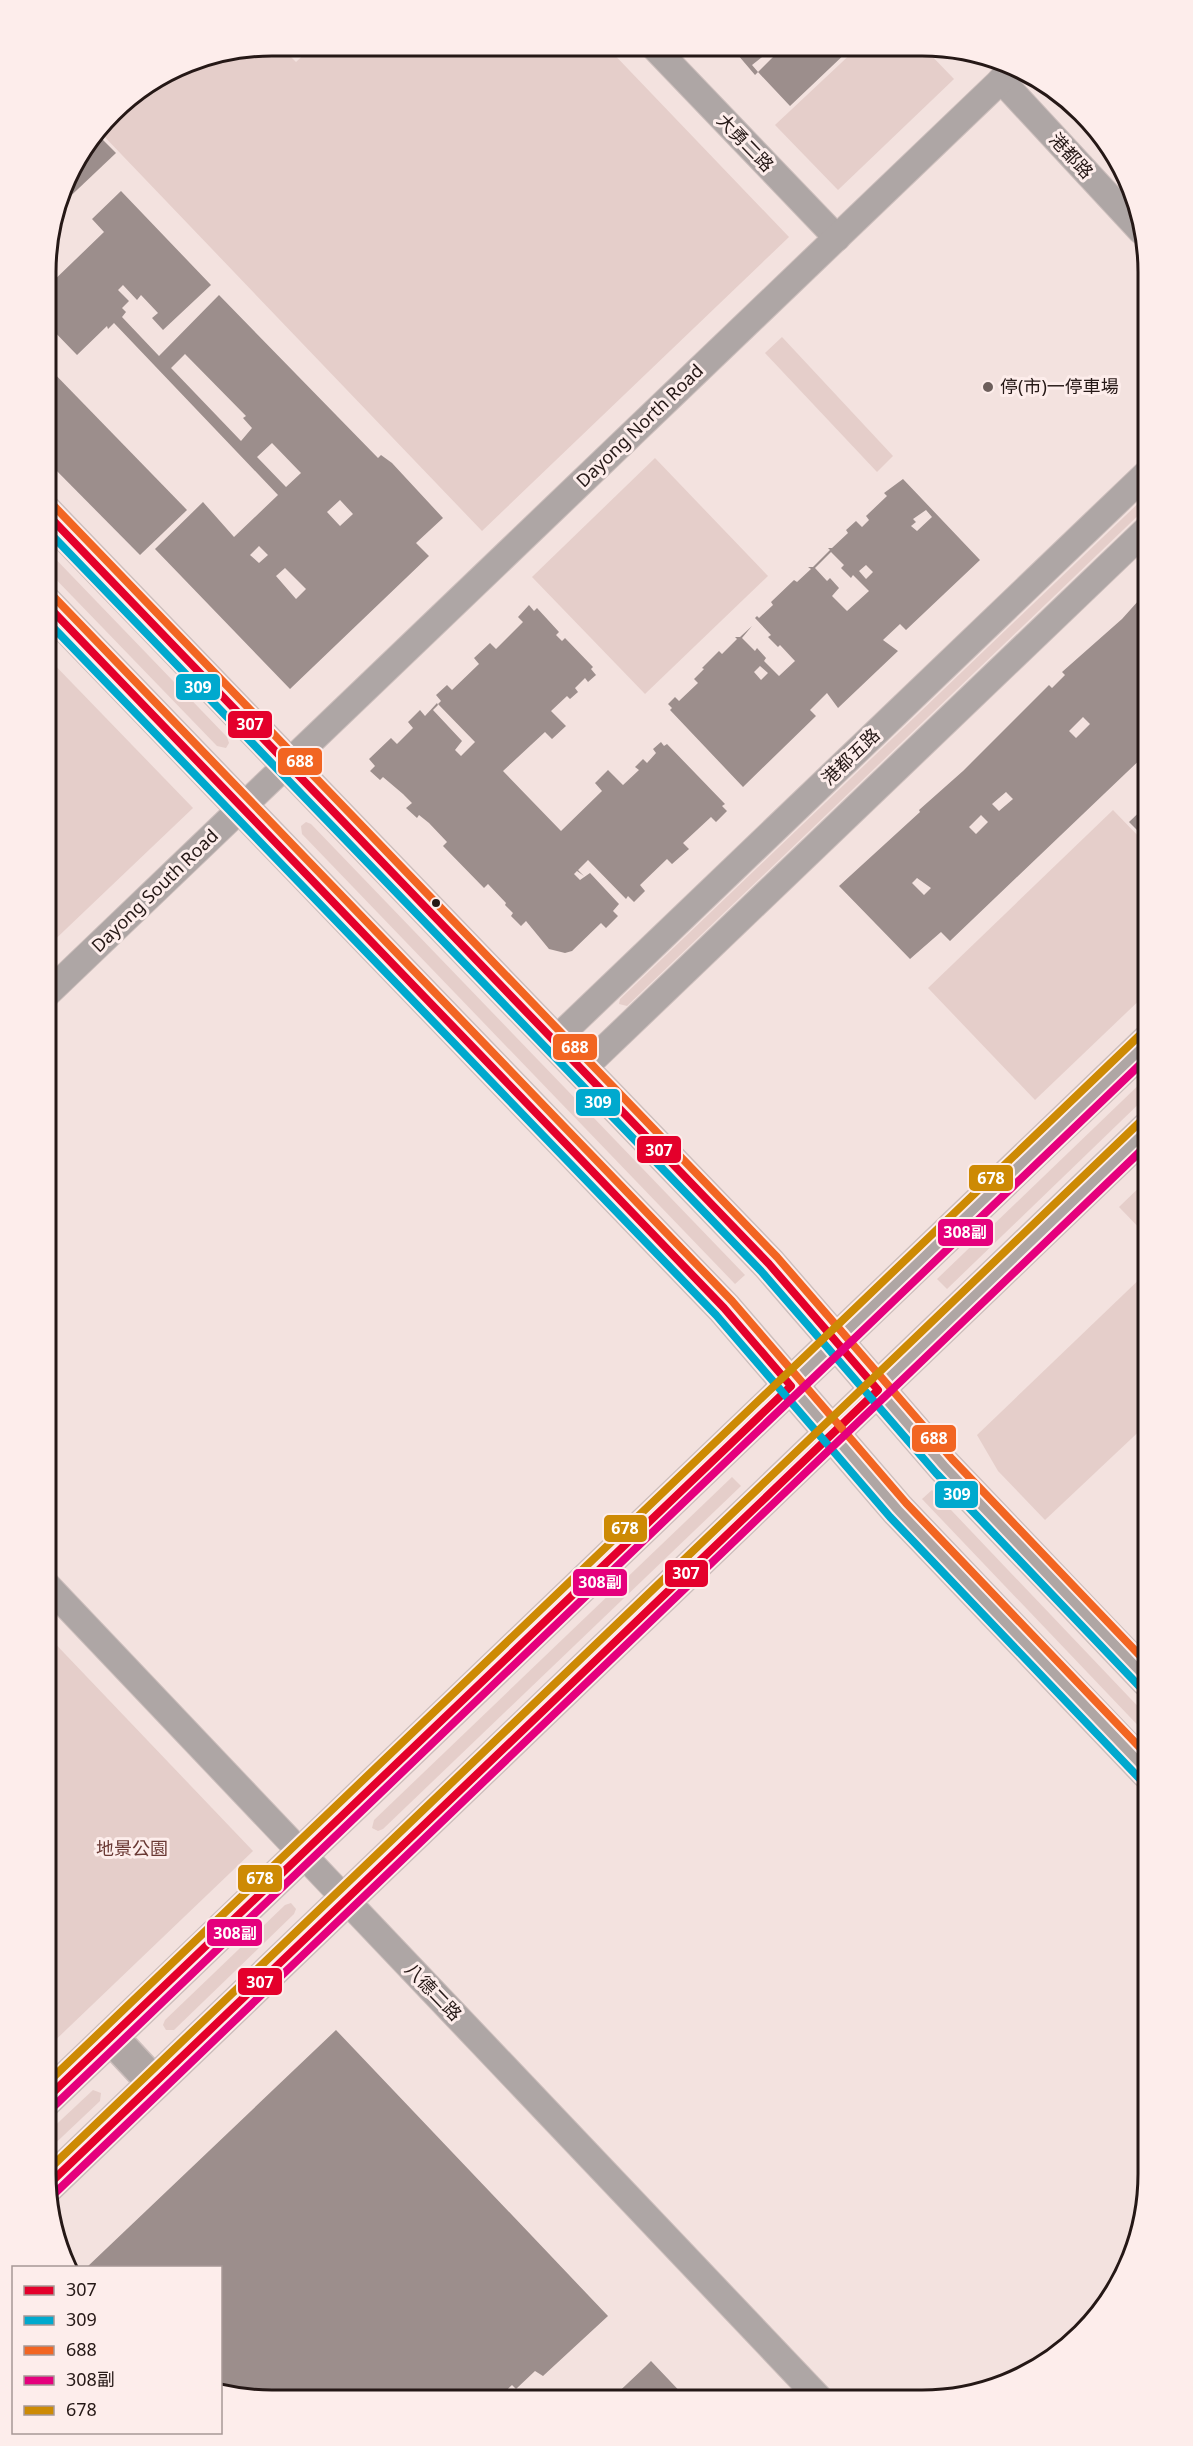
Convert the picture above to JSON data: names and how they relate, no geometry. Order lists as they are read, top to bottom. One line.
{"streets":{"street":["大勇二路","港都路","Dayong North Road","港都五路","Dayong South Road","八德二路"]},"crossings":[["大勇二路","Dayong North Road"],["港都路","Dayong North Road"],["Dayong North Road","Dayong South Road"]],"parks":["地景公園"],"places":["停(市)一停車場"],"lines":["transit line 688","transit line 307","transit line 309","transit line 678","transit line 308副"],"legend":["307","309","688","308副","678"]}
